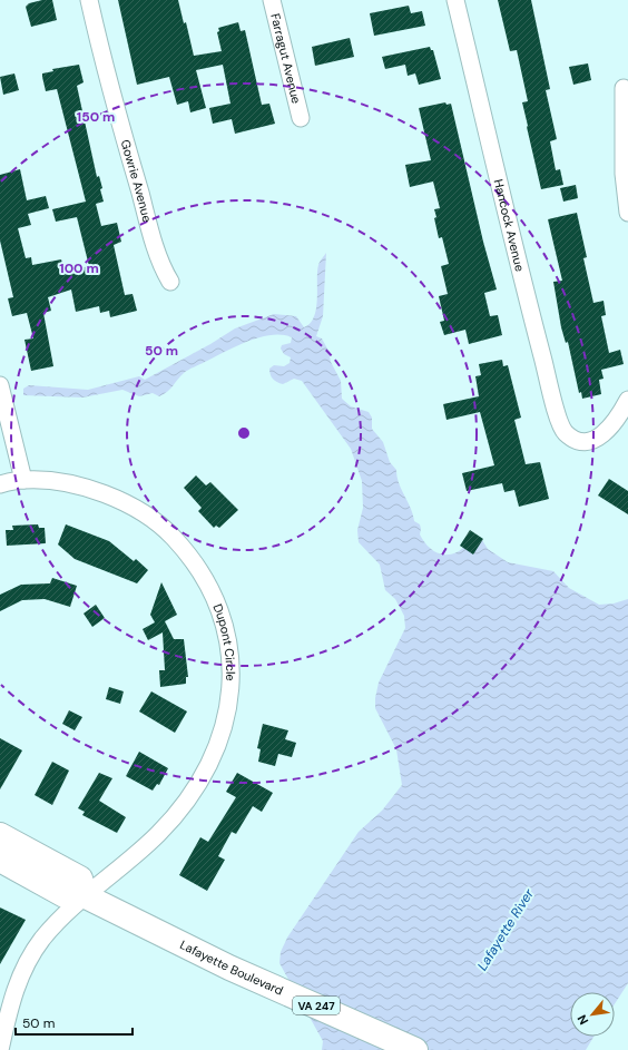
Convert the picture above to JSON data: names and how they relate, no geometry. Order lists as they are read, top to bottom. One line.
{"streets":{"main road":["Lafayette Boulevard","VA 247"],"street":["Farragut Avenue","Gowrie Avenue","Hancock Avenue","Dupont Circle"]},"crossings":[["Dupont Circle","Lafayette Boulevard"]],"water":["Lafayette River"],"scale_bar":"50 m","north":"bottom left","rings":["150 m","100 m","50 m"]}
